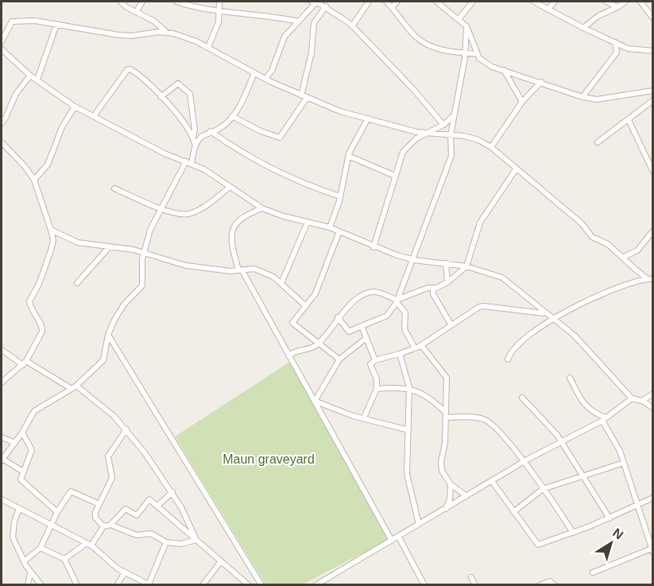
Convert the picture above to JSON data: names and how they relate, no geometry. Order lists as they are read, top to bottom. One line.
{"parks":["Maun graveyard"],"north":"top right"}
